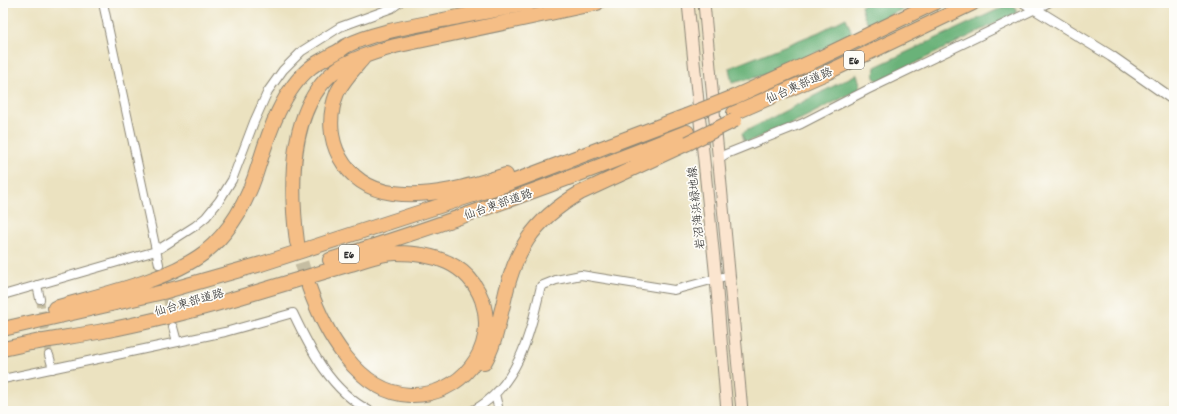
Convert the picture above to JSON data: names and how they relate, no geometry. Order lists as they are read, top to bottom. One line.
{"streets":{"highway":["E6","仙台東部道路"],"main road":["岩沼海浜緑地線"]}}
